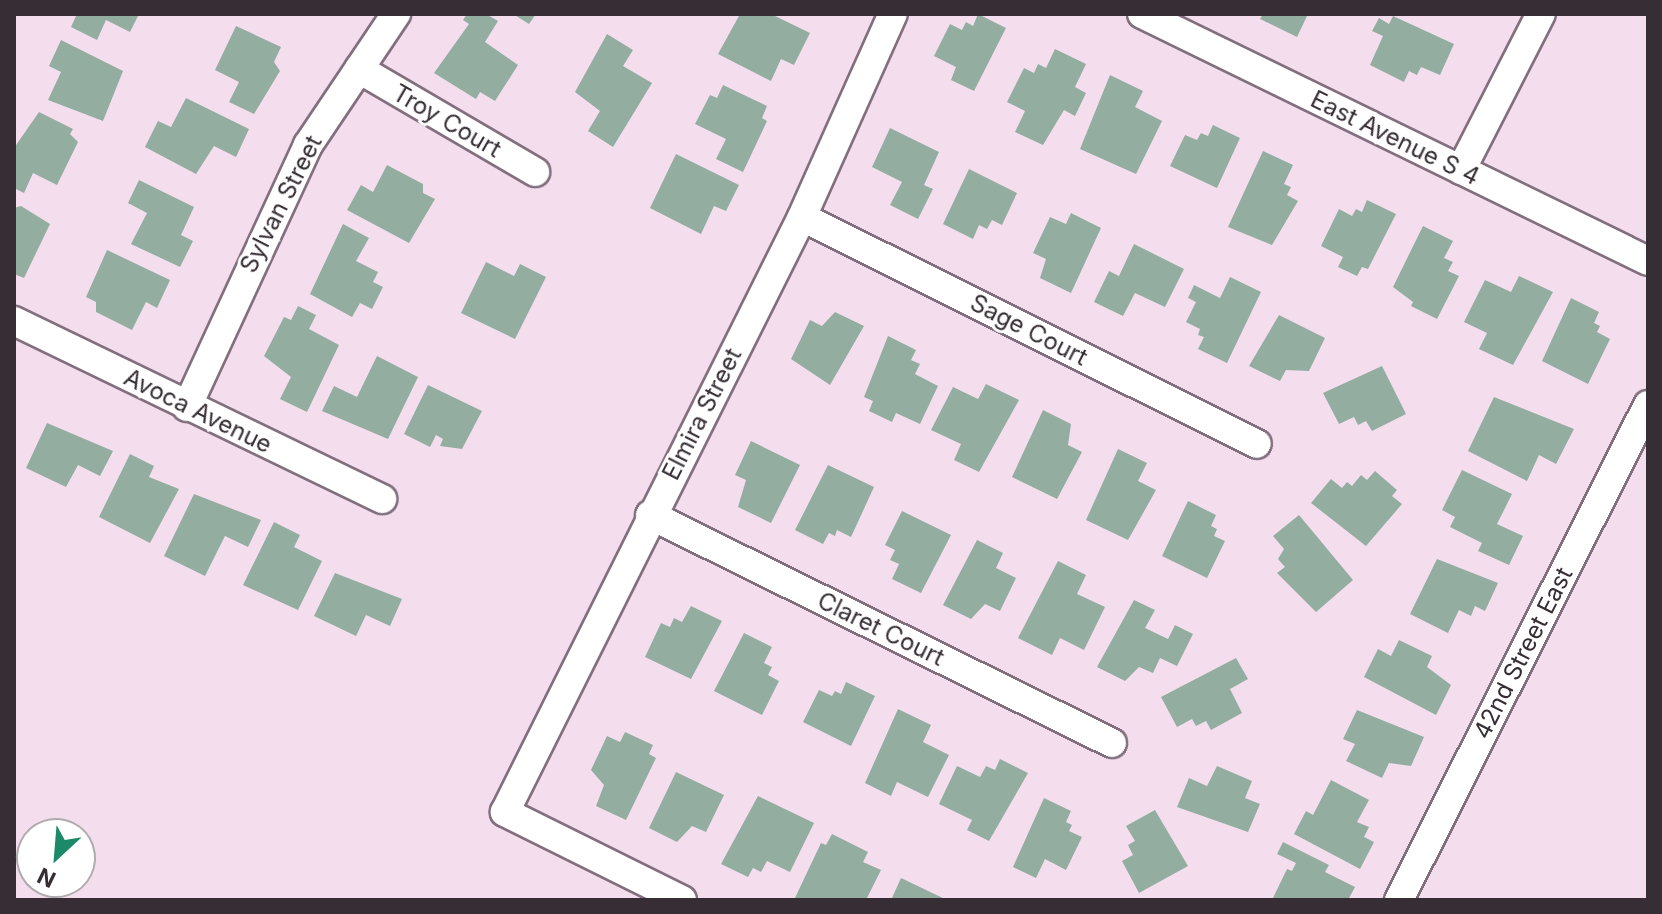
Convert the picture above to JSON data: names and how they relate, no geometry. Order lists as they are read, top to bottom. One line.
{"streets":{"street":["Troy Court","East Avenue S 4","Sylvan Street","Sage Court","Avoca Avenue","Elmira Street","Claret Court","42nd Street East"]},"crossings":[["Troy Court","Sylvan Street"],["Sylvan Street","Avoca Avenue"],["Sage Court","Elmira Street"],["Elmira Street","Claret Court"]],"north":"bottom left"}
